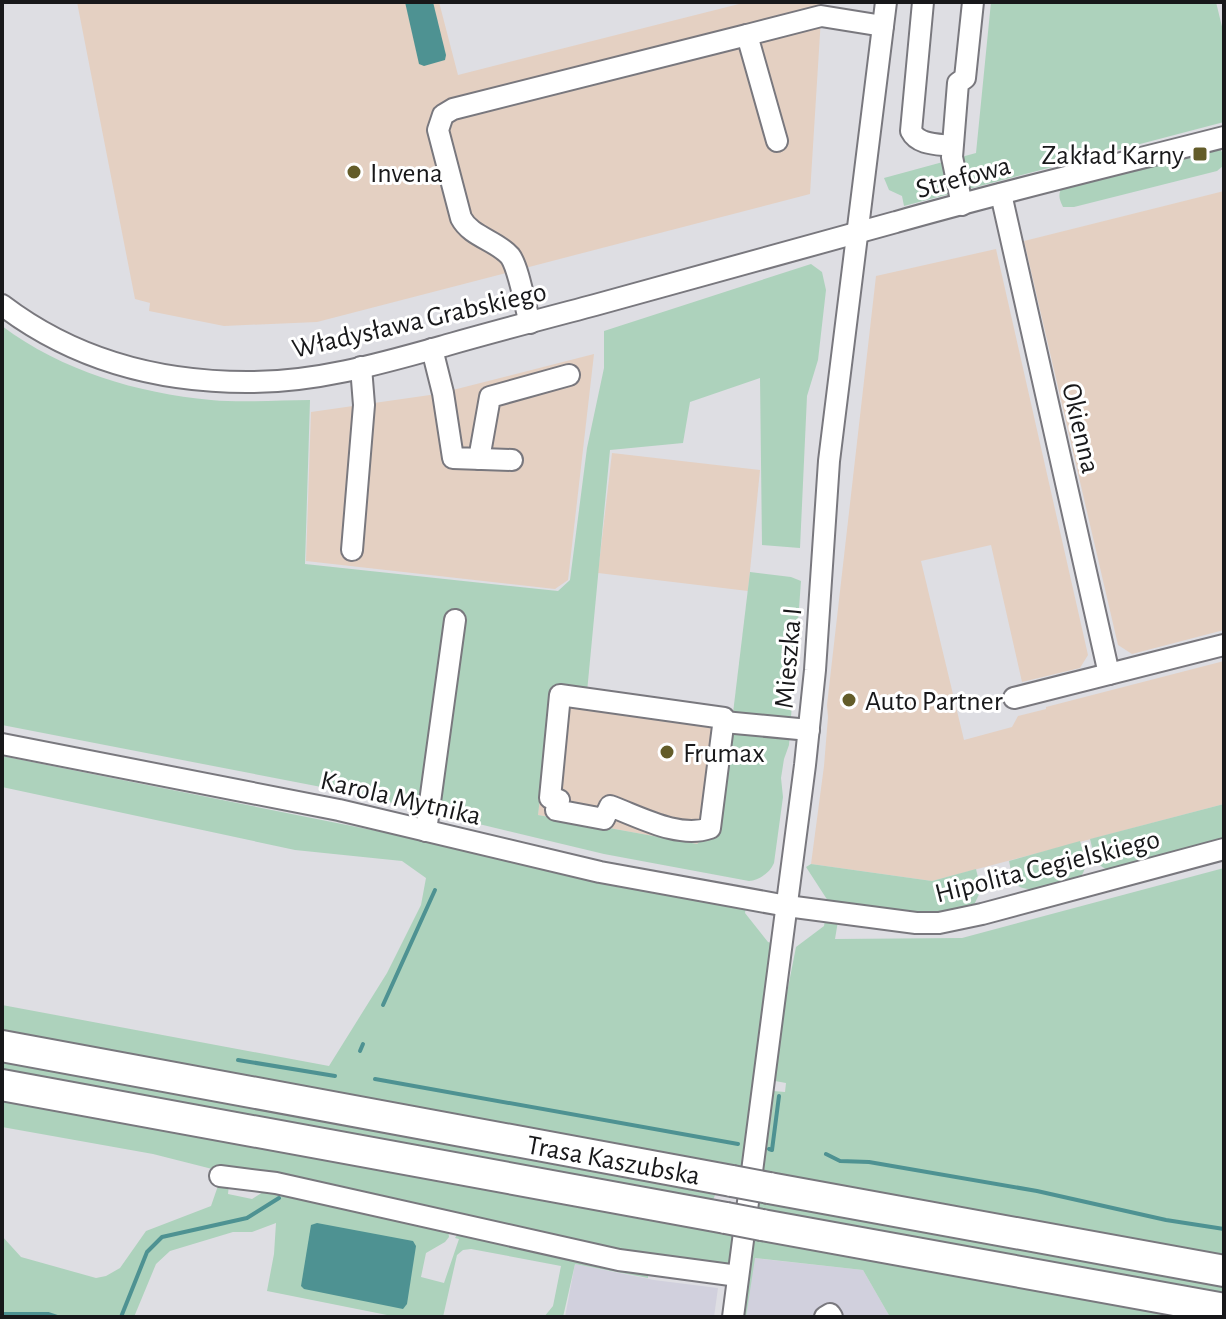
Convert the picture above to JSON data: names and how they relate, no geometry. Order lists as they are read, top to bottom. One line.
{"streets":{"highway":["Trasa Kaszubska"],"street":["Strefowa","Władysława Grabskiego","Okienna","Mieszka I","Karola Mytnika","Hipolita Cegielskiego"]},"crossings":[["Strefowa","Władysława Grabskiego"],["Strefowa","Okienna"],["Strefowa","Mieszka I"],["Władysława Grabskiego","Mieszka I"],["Mieszka I","Karola Mytnika"],["Mieszka I","Hipolita Cegielskiego"],["Karola Mytnika","Hipolita Cegielskiego"]],"places":{"transit":["Zakład Karny"],"other":["Invena","Auto Partner","Frumax"]}}
